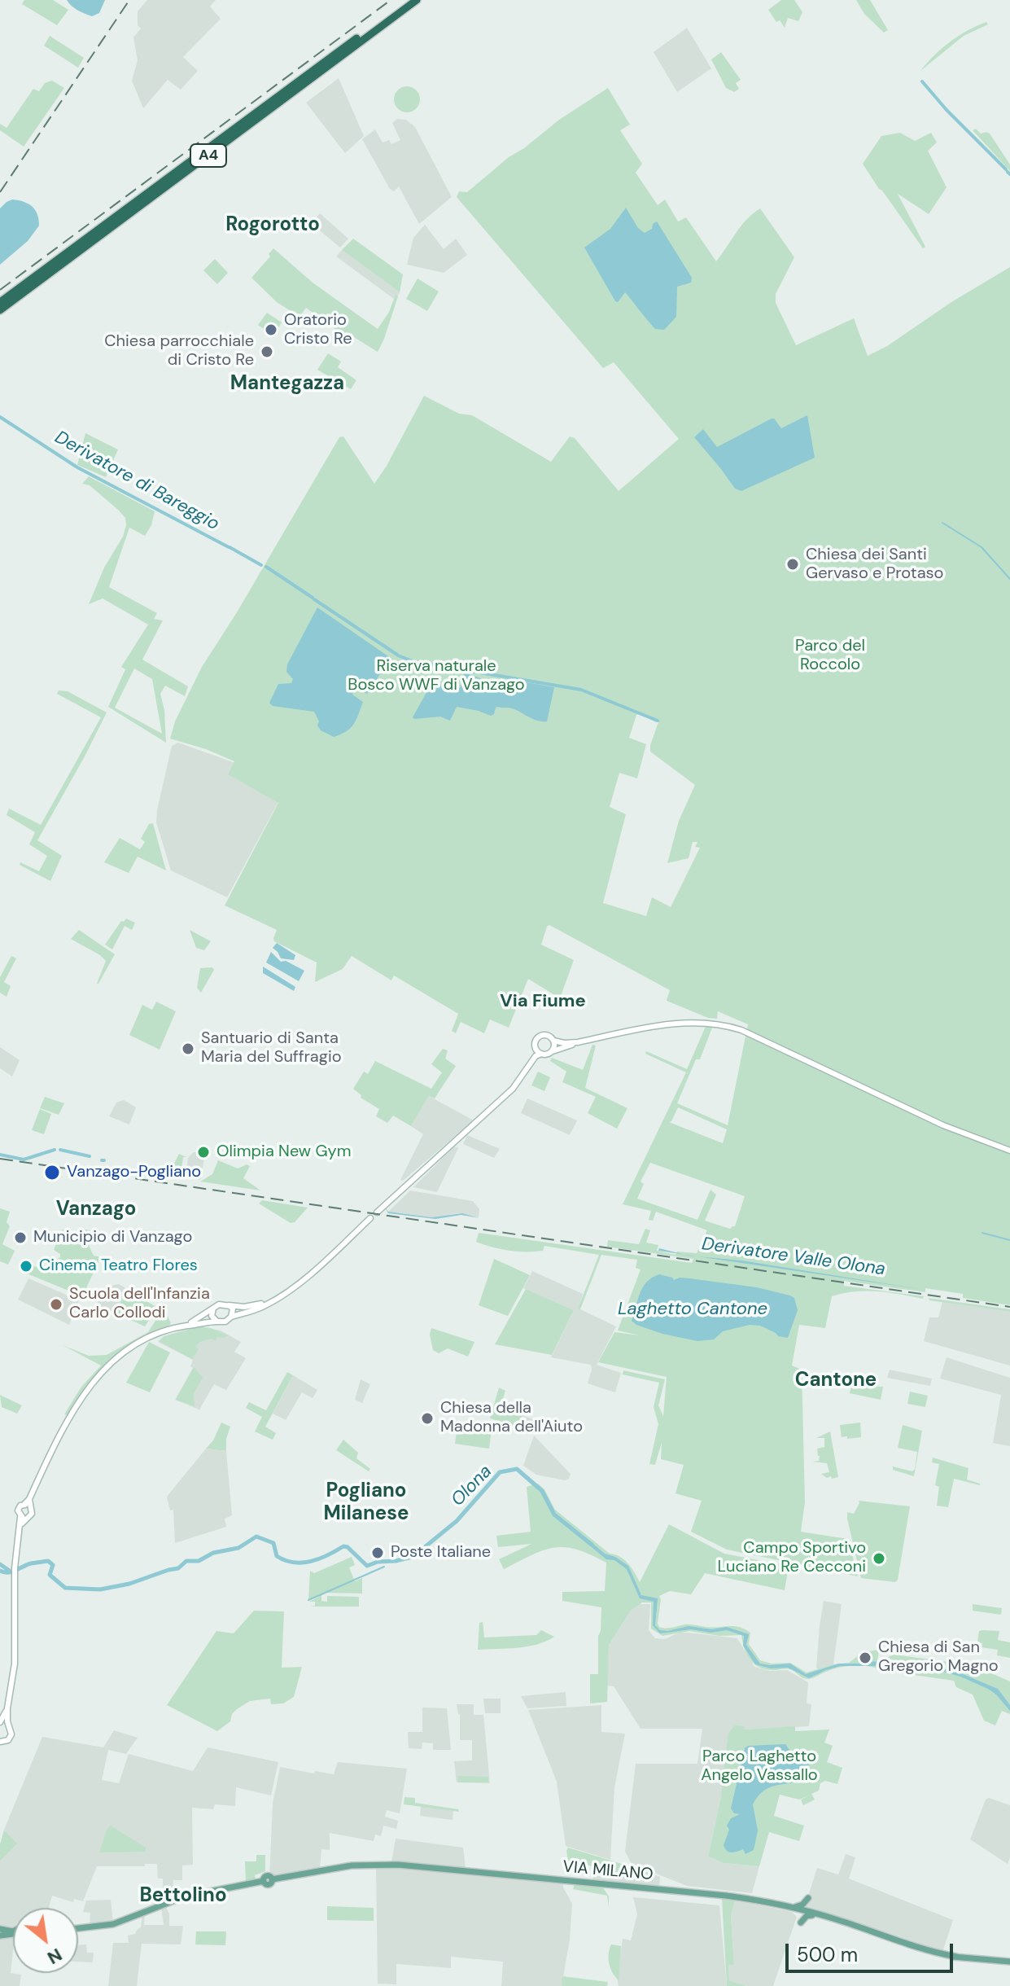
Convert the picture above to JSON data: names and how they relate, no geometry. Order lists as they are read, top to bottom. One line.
{"streets":{"highway":["A4"],"main road":["VIA MILANO"]},"districts":["Rogorotto","Mantegazza","Via Fiume","Vanzago","Cantone","Pogliano Milanese","Bettolino"],"water":["Derivatore di Bareggio","Derivatore Valle Olona","Laghetto Cantone","Olona"],"parks":["Parco del Roccolo","Riserva naturale Bosco WWF di Vanzago","Parco Laghetto Angelo Vassallo"],"places":["Oratorio Cristo Re","Chiesa parrocchiale di Cristo Re","Chiesa dei Santi Gervaso e Protaso","Santuario di Santa Maria del Suffragio","Olimpia New Gym","Vanzago-Pogliano","Municipio di Vanzago","Cinema Teatro Flores","Scuola dell'Infanzia Carlo Collodi","Chiesa della Madonna dell'Aiuto","Poste Italiane","Campo Sportivo Luciano Re Cecconi","Chiesa di San Gregorio Magno"],"scale_bar":"500 m","north":"bottom right"}
